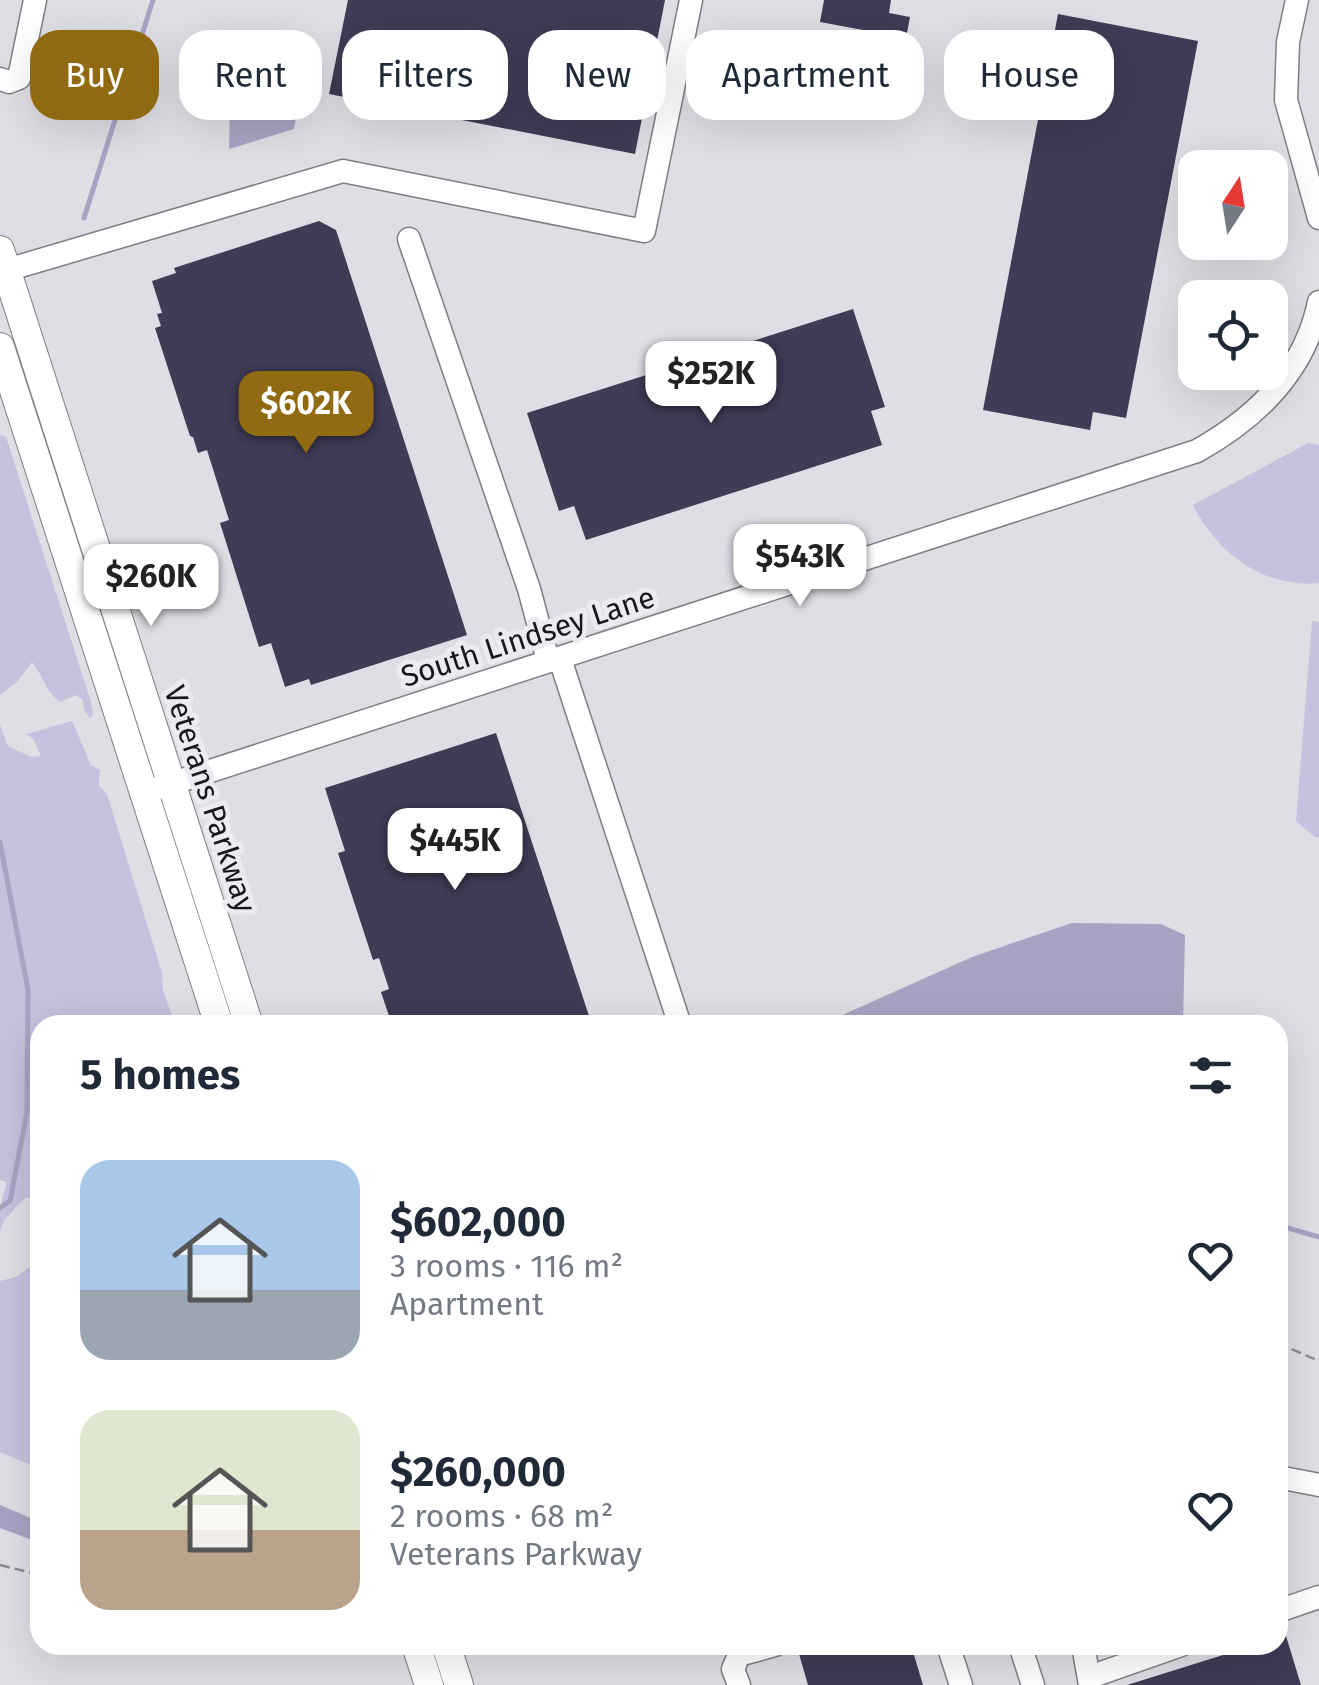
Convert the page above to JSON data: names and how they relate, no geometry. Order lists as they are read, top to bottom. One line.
{"streets":{"main road":["Veterans Parkway"],"street":["South Lindsey Lane"]},"crossings":[["South Lindsey Lane","Veterans Parkway"]],"north":"top","page":{"chip":["Buy","Rent","Filters","New","Apartment","House"],"price":["$252K","$602K","$543K","$260K","$445K"],"heading":"5 homes","list":[{"name":"$602,000","note":"3 rooms · 116 m² · Apartment"},{"name":"$260,000","note":"2 rooms · 68 m² · Veterans Parkway"}]}}
